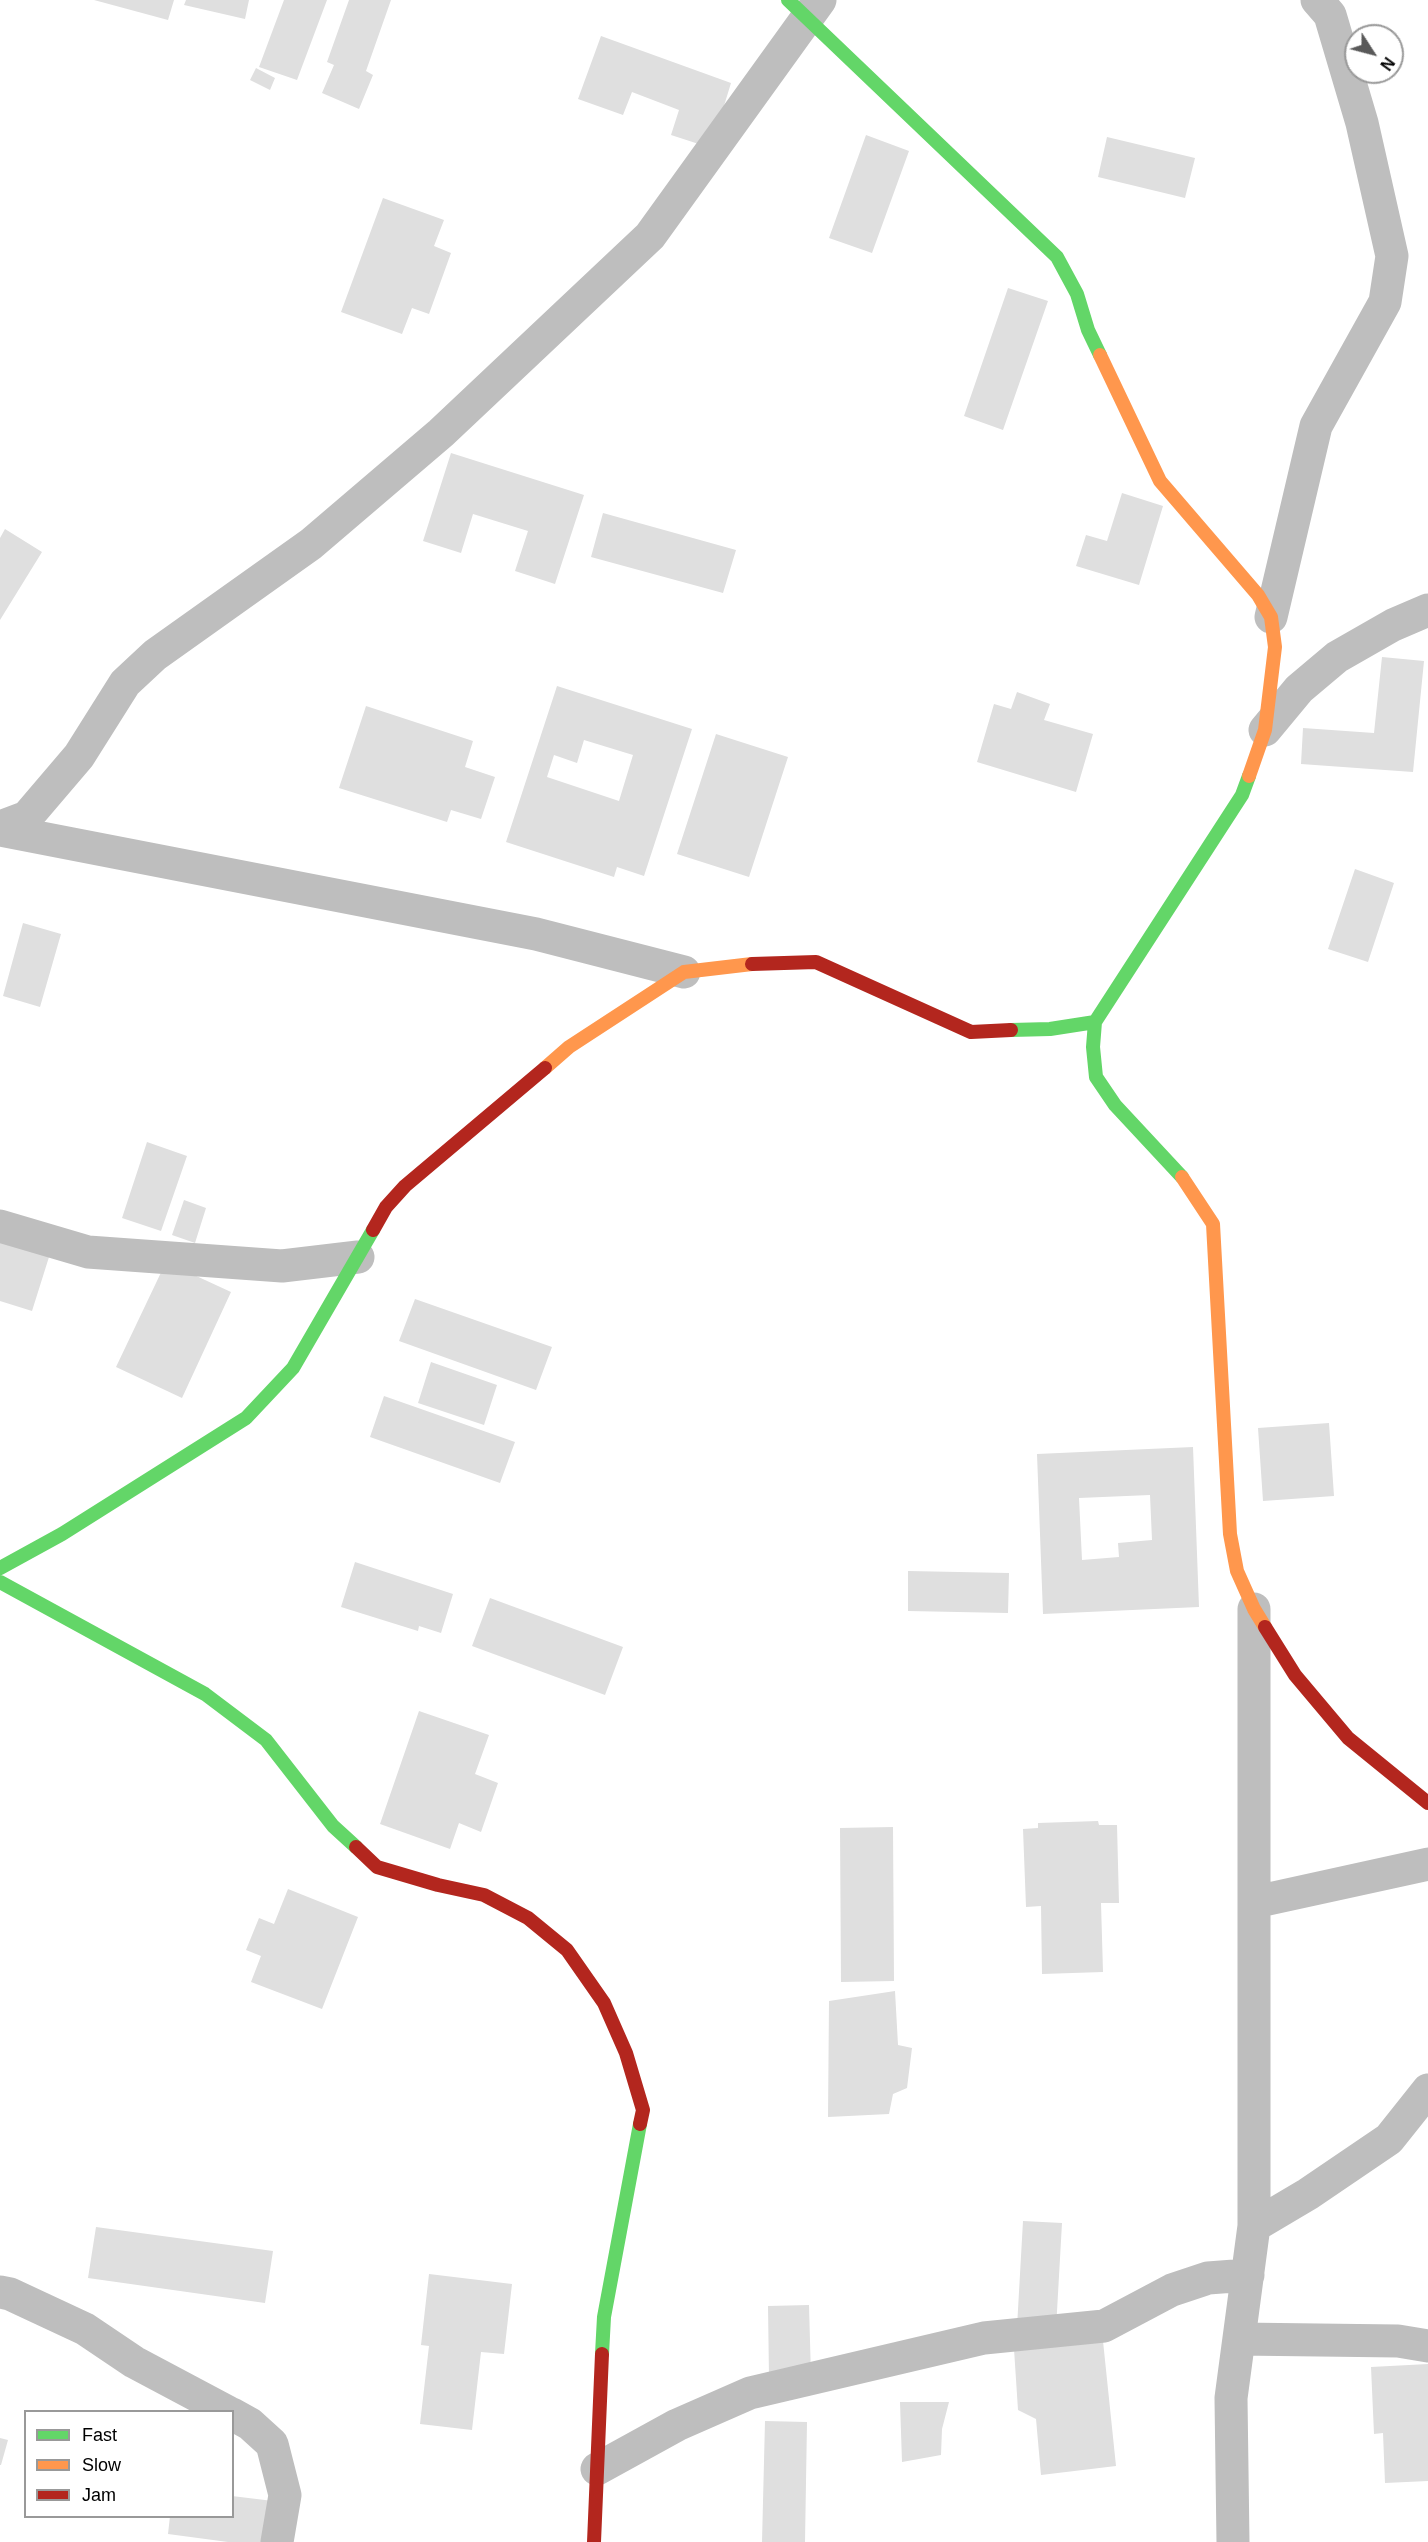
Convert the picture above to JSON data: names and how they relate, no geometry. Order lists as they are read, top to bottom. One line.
{"legend":["Fast","Slow","Jam"],"north":"bottom right"}
